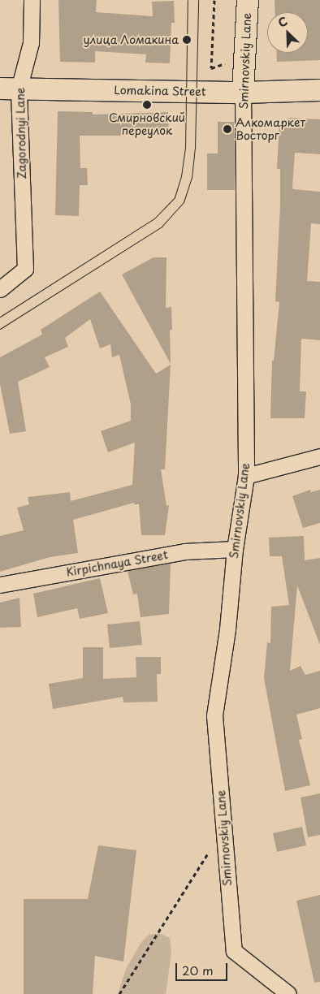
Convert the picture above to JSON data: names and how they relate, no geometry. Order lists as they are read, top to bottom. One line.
{"streets":{"main road":["Smirnovskiy Lane","Lomakina Street"],"street":["Zagorodnyi Lane","Kirpichnaya Street"]},"crossings":[["Smirnovskiy Lane","Lomakina Street"],["Smirnovskiy Lane","Kirpichnaya Street"],["Lomakina Street","Zagorodnyi Lane"]],"places":["улица Ломакина","Смирновский переулок","Алкомаркет Восторг"],"scale_bar":"20 m","north":"top left"}
